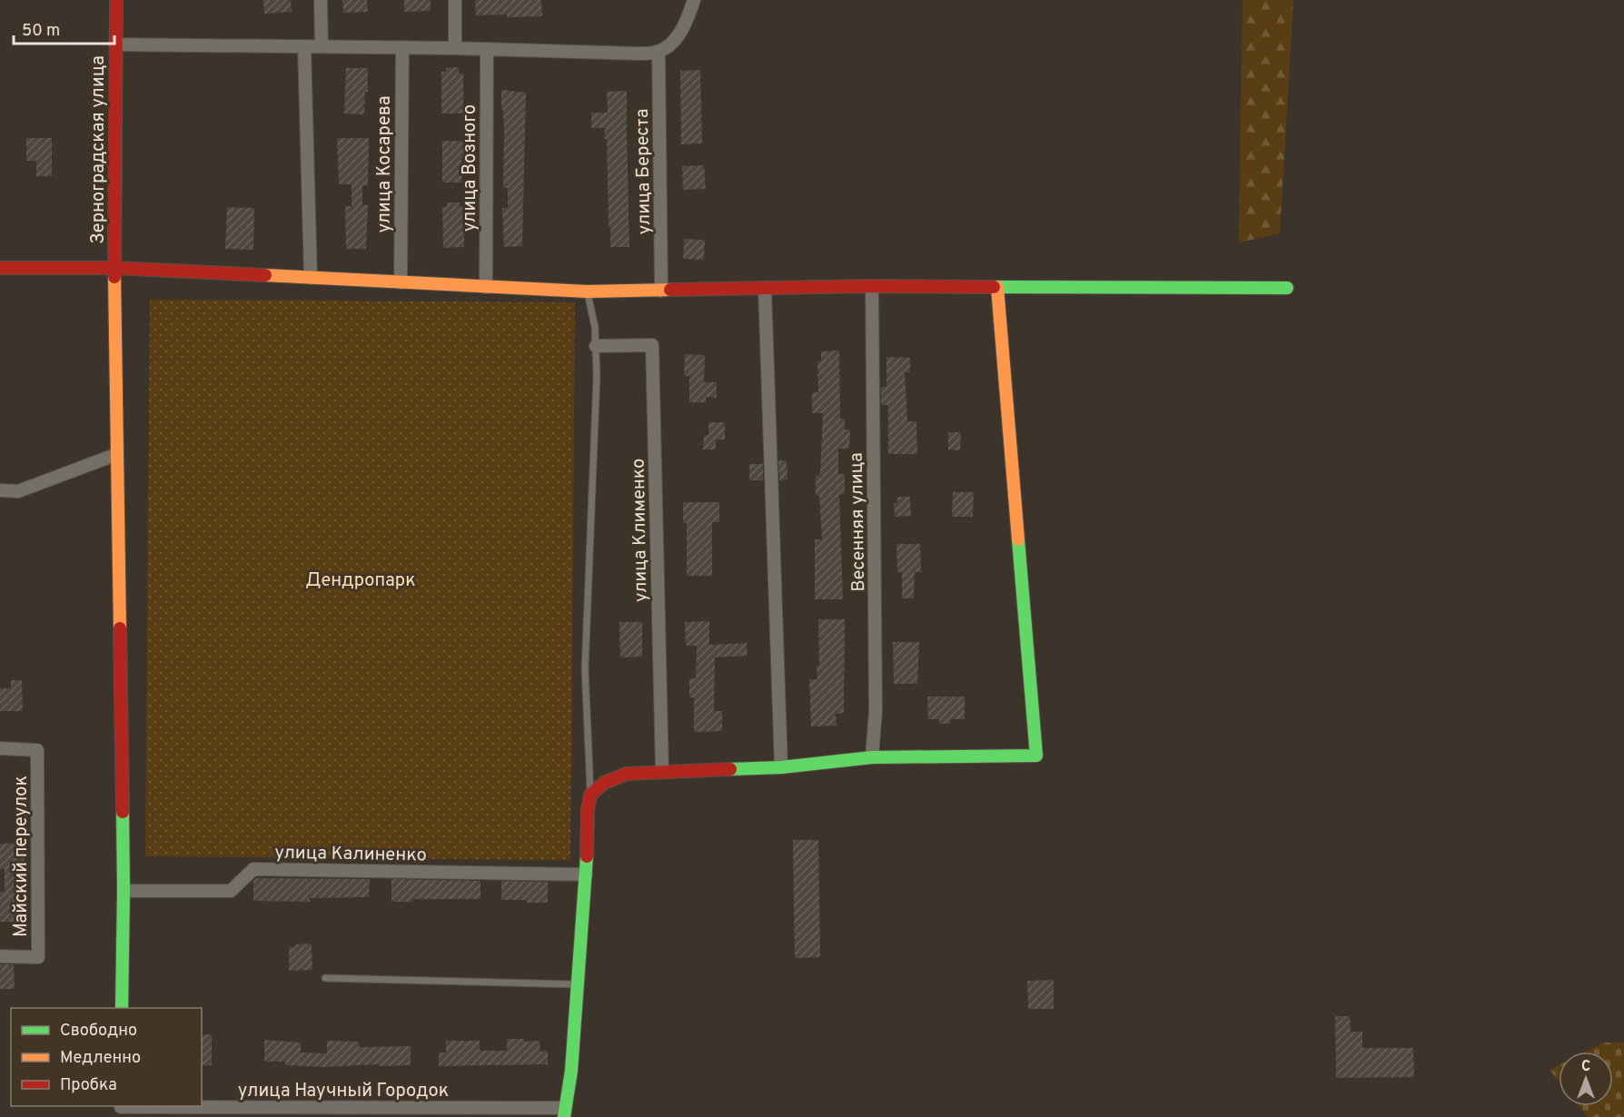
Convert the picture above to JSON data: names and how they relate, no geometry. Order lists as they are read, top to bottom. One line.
{"streets":{"street":["Зерноградская улица","улица Косарева","улица Возного","улица Береста","Весенняя улица","улица Клименко","улица Калиненко","Майский переулок","улица Научный Городок"]},"crossings":[["Зерноградская улица","улица Калиненко"],["улица Калиненко","улица Научный Городок"]],"parks":["Дендропарк"],"legend":["Свободно","Медленно","Пробка"],"scale_bar":"50 m","north":"top"}
